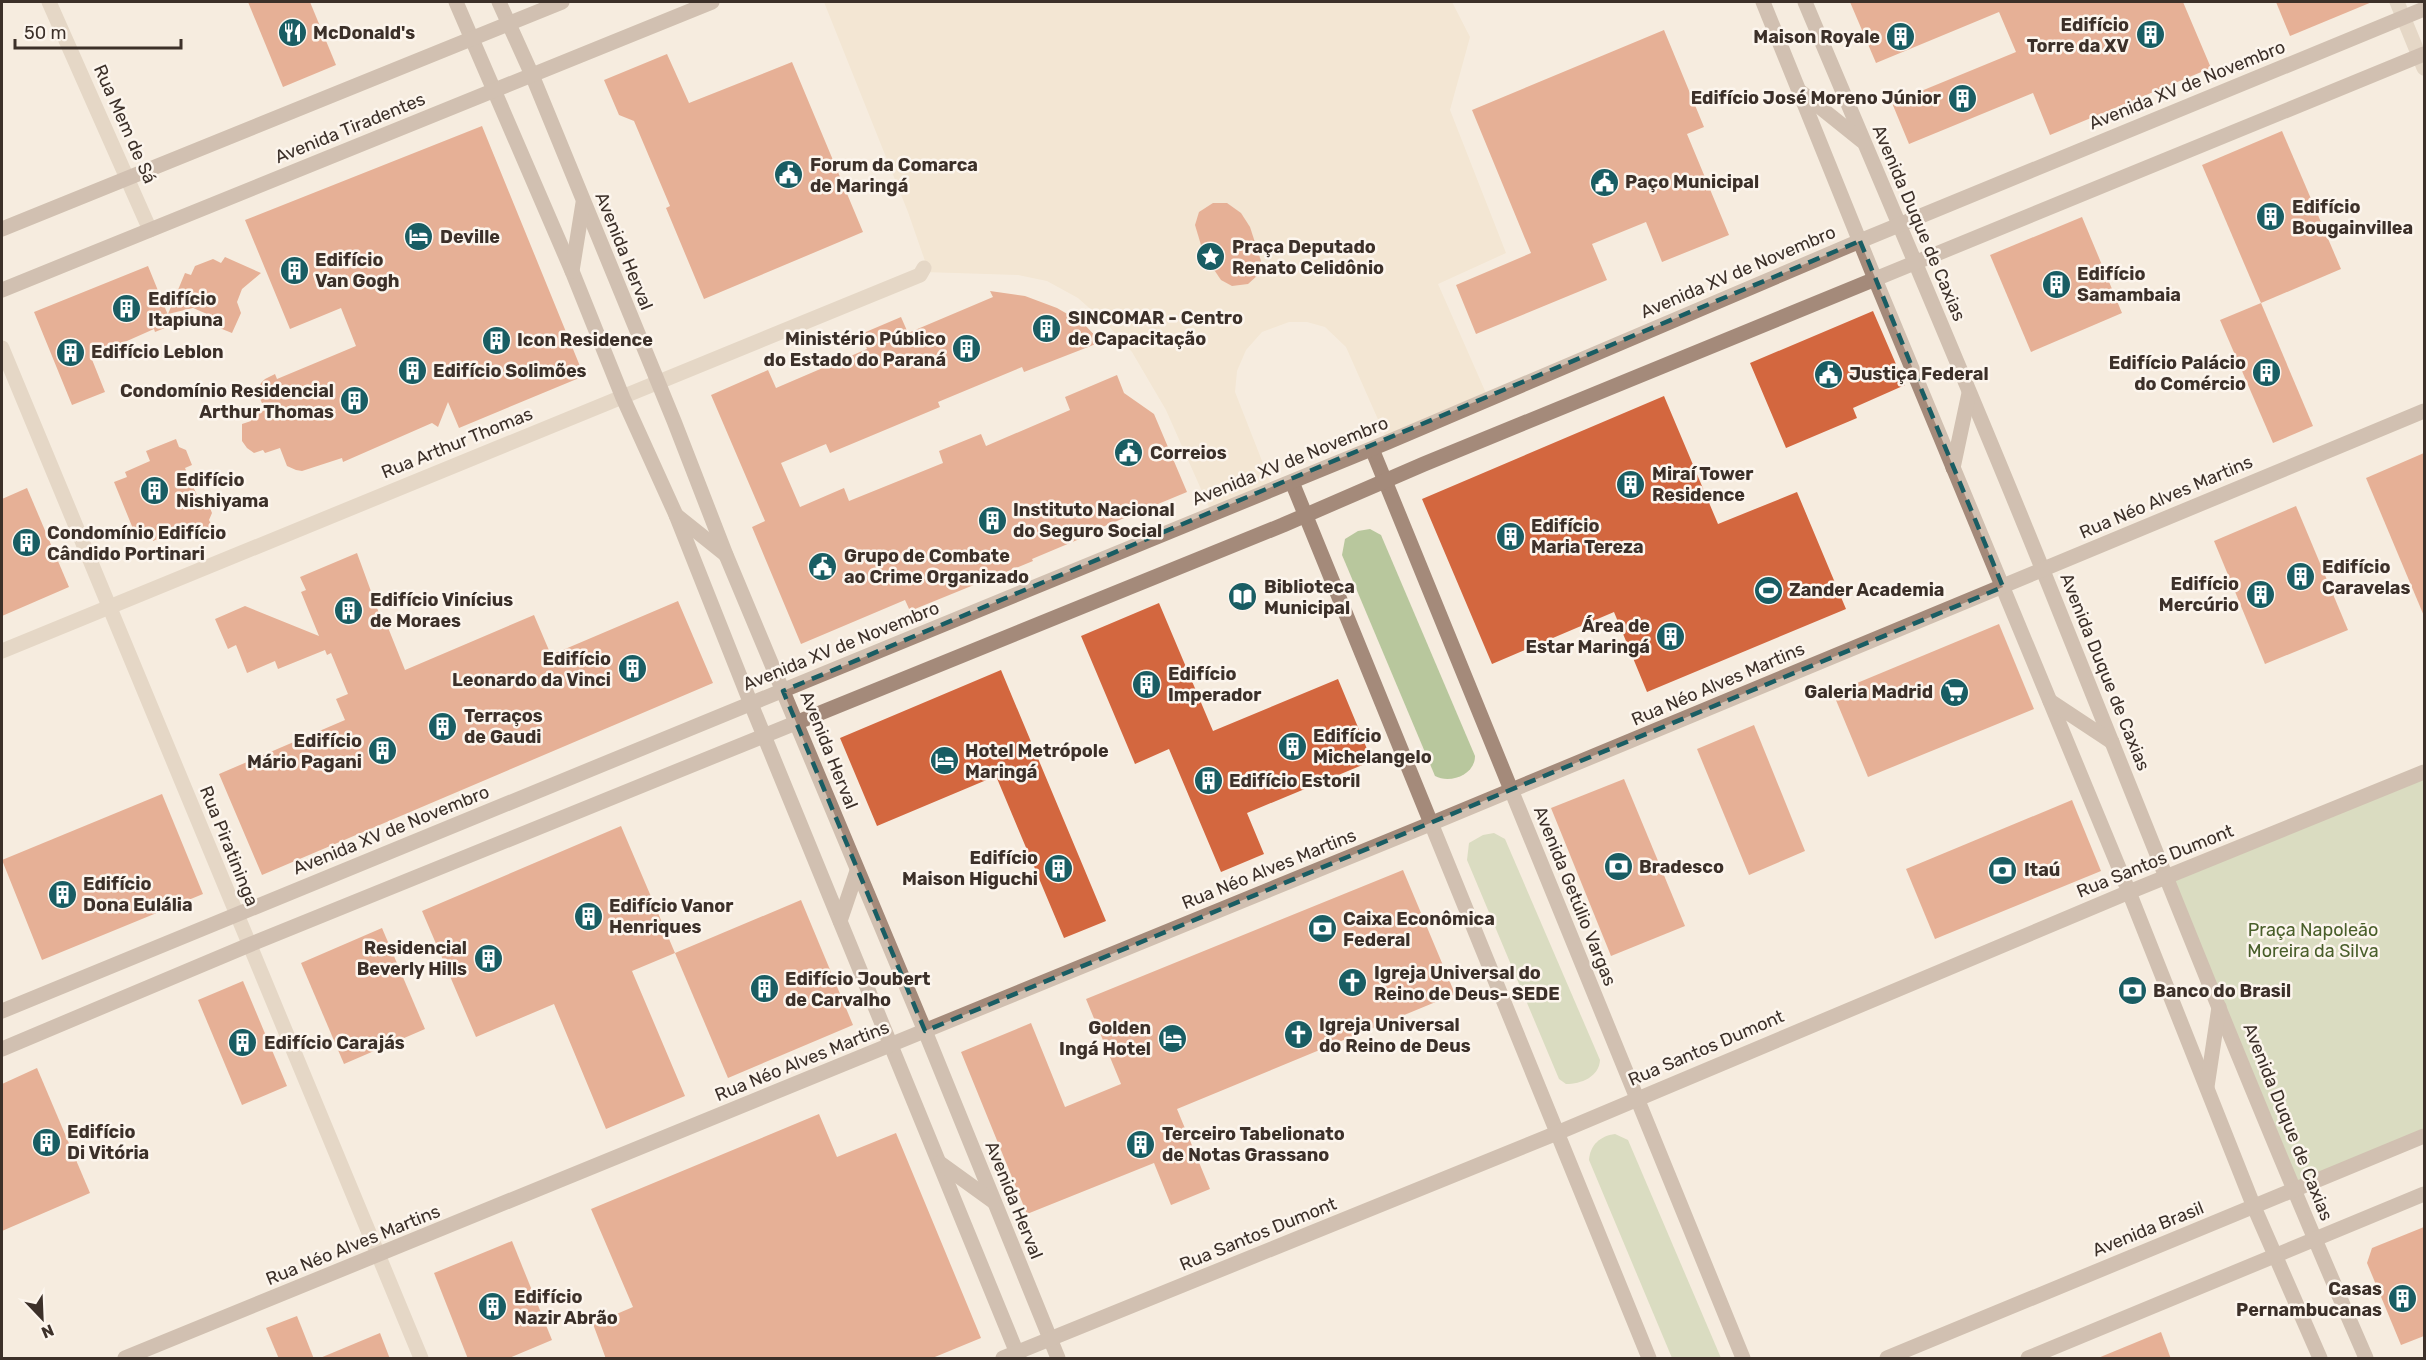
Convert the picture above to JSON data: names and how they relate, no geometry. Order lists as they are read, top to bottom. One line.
{"streets":{"main road":["Avenida XV de Novembro","Avenida Tiradentes","Avenida Duque de Caxias","Avenida Herval","Rua Néo Alves Martins","Rua Santos Dumont","Avenida Getúlio Vargas","Avenida Brasil"],"street":["Rua Mem de Sá","Rua Arthur Thomas","Rua Piratininga"]},"crossings":[["Avenida XV de Novembro","Avenida Duque de Caxias"],["Avenida XV de Novembro","Avenida Herval"],["Avenida XV de Novembro","Rua Piratininga"],["Avenida XV de Novembro","Avenida Getúlio Vargas"],["Rua Mem de Sá","Avenida Tiradentes"],["Avenida Tiradentes","Avenida Herval"],["Avenida Duque de Caxias","Rua Néo Alves Martins"],["Avenida Duque de Caxias","Rua Santos Dumont"],["Avenida Duque de Caxias","Avenida Brasil"],["Avenida Herval","Rua Arthur Thomas"],["Avenida Herval","Rua Néo Alves Martins"],["Avenida Herval","Rua Santos Dumont"],["Rua Arthur Thomas","Rua Piratininga"],["Rua Néo Alves Martins","Rua Piratininga"],["Rua Néo Alves Martins","Avenida Getúlio Vargas"],["Rua Santos Dumont","Avenida Getúlio Vargas"]],"parks":["Praça Napoleão Moreira da Silva"],"places":{"restaurant":["McDonald's"],"building":["Edifício Torre da XV","Maison Royale","Edifício José Moreno Júnior","Edifício Bougainvillea","Edifício Van Gogh","Edifício Samambaia","Edifício Itapiuna","SINCOMAR - Centro de Capacitação","Icon Residence","Ministério Público do Estado do Paraná","Edifício Leblon","Edifício Solimões","Edifício Palácio do Comércio","Condomínio Residencial Arthur Thomas","Miraí Tower Residence","Edifício Nishiyama","Instituto Nacional do Seguro Social","Edifício Maria Tereza","Condomínio Edifício Cândido Portinari","Edifício Caravelas","Edifício Mercúrio","Edifício Vinícius de Moraes","Área de Estar Maringá","Edifício Leonardo da Vinci","Edifício Imperador","Terraços de Gaudi","Edifício Michelangelo","Edifício Mário Pagani","Edifício Estoril","Edifício Maison Higuchi","Edifício Dona Eulália","Edifício Vanor Henriques","Residencial Beverly Hills","Edifício Joubert de Carvalho","Edifício Carajás","Edifício Di Vitória","Terceiro Tabelionato de Notas Grassano","Casas Pernambucanas","Edifício Nazir Abrão"],"public building":["Forum da Comarca de Maringá","Paço Municipal","Justiça Federal","Correios","Grupo de Combate ao Crime Organizado"],"hotel":["Deville","Hotel Metrópole Maringá","Golden Ingá Hotel"],"place":["Praça Deputado Renato Celidônio"],"sports":["Zander Academia"],"library":["Biblioteca Municipal"],"supermarket":["Galeria Madrid"],"bank":["Bradesco","Itaú","Caixa Econômica Federal","Banco do Brasil"],"church":["Igreja Universal do Reino de Deus- SEDE","Igreja Universal do Reino de Deus"]},"scale_bar":"50 m","north":"bottom right"}
